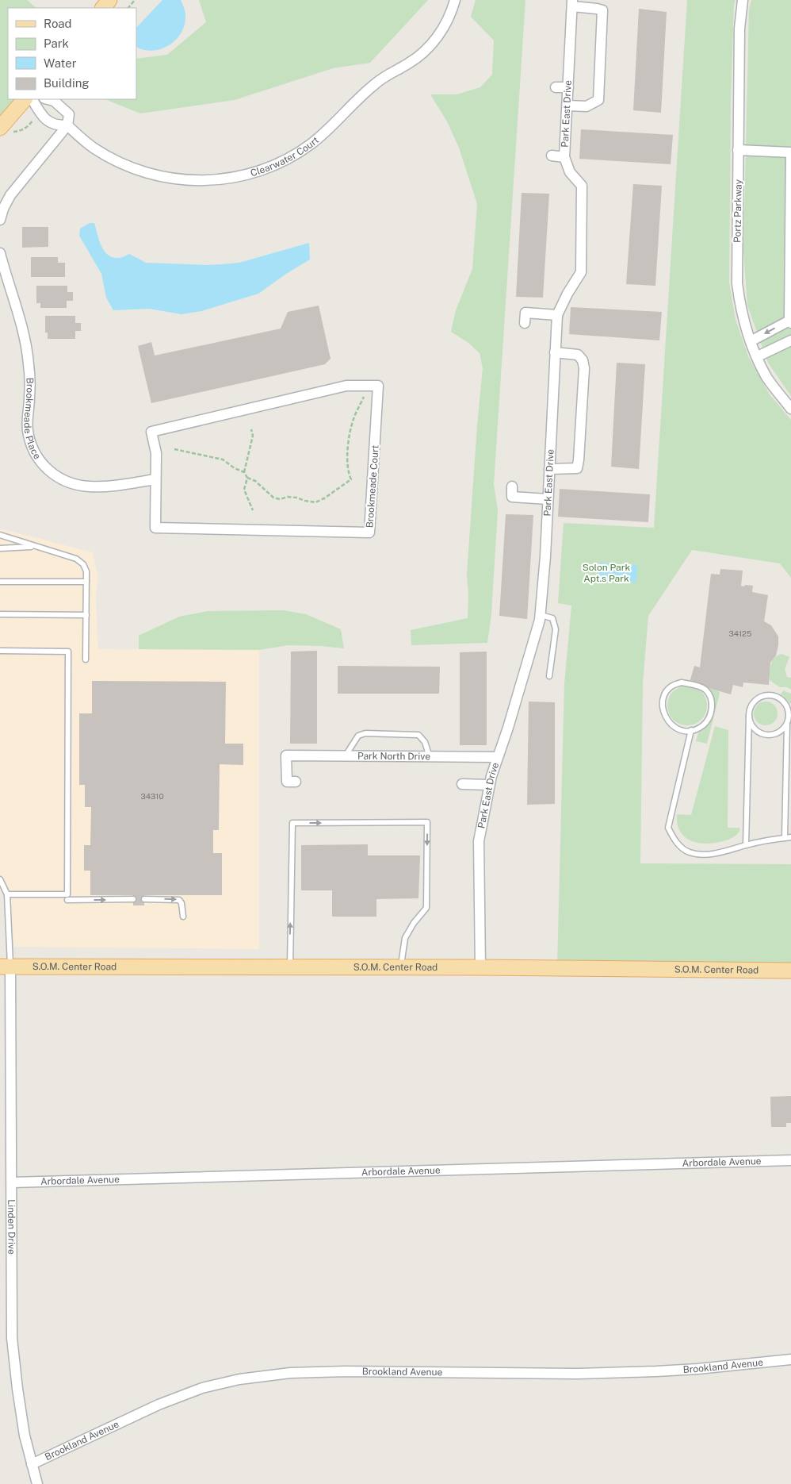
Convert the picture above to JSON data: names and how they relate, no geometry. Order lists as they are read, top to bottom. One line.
{"streets":{"main road":["S.O.M. Center Road"],"street":["Park East Drive","Clearwater Court","Portz Parkway","Brookmeade Place","Brookmeade Court","Park North Drive","Arbordale Avenue","Linden Drive","Brookland Avenue"]},"crossings":[["Park East Drive","Park North Drive"],["Park East Drive","S.O.M. Center Road"],["Brookmeade Place","Brookmeade Court"],["S.O.M. Center Road","Linden Drive"],["Arbordale Avenue","Linden Drive"],["Linden Drive","Brookland Avenue"]],"parks":["Solon Park Apt.s Park"],"house_numbers":["34125","34310"],"legend":["Road","Park","Water","Building"]}
